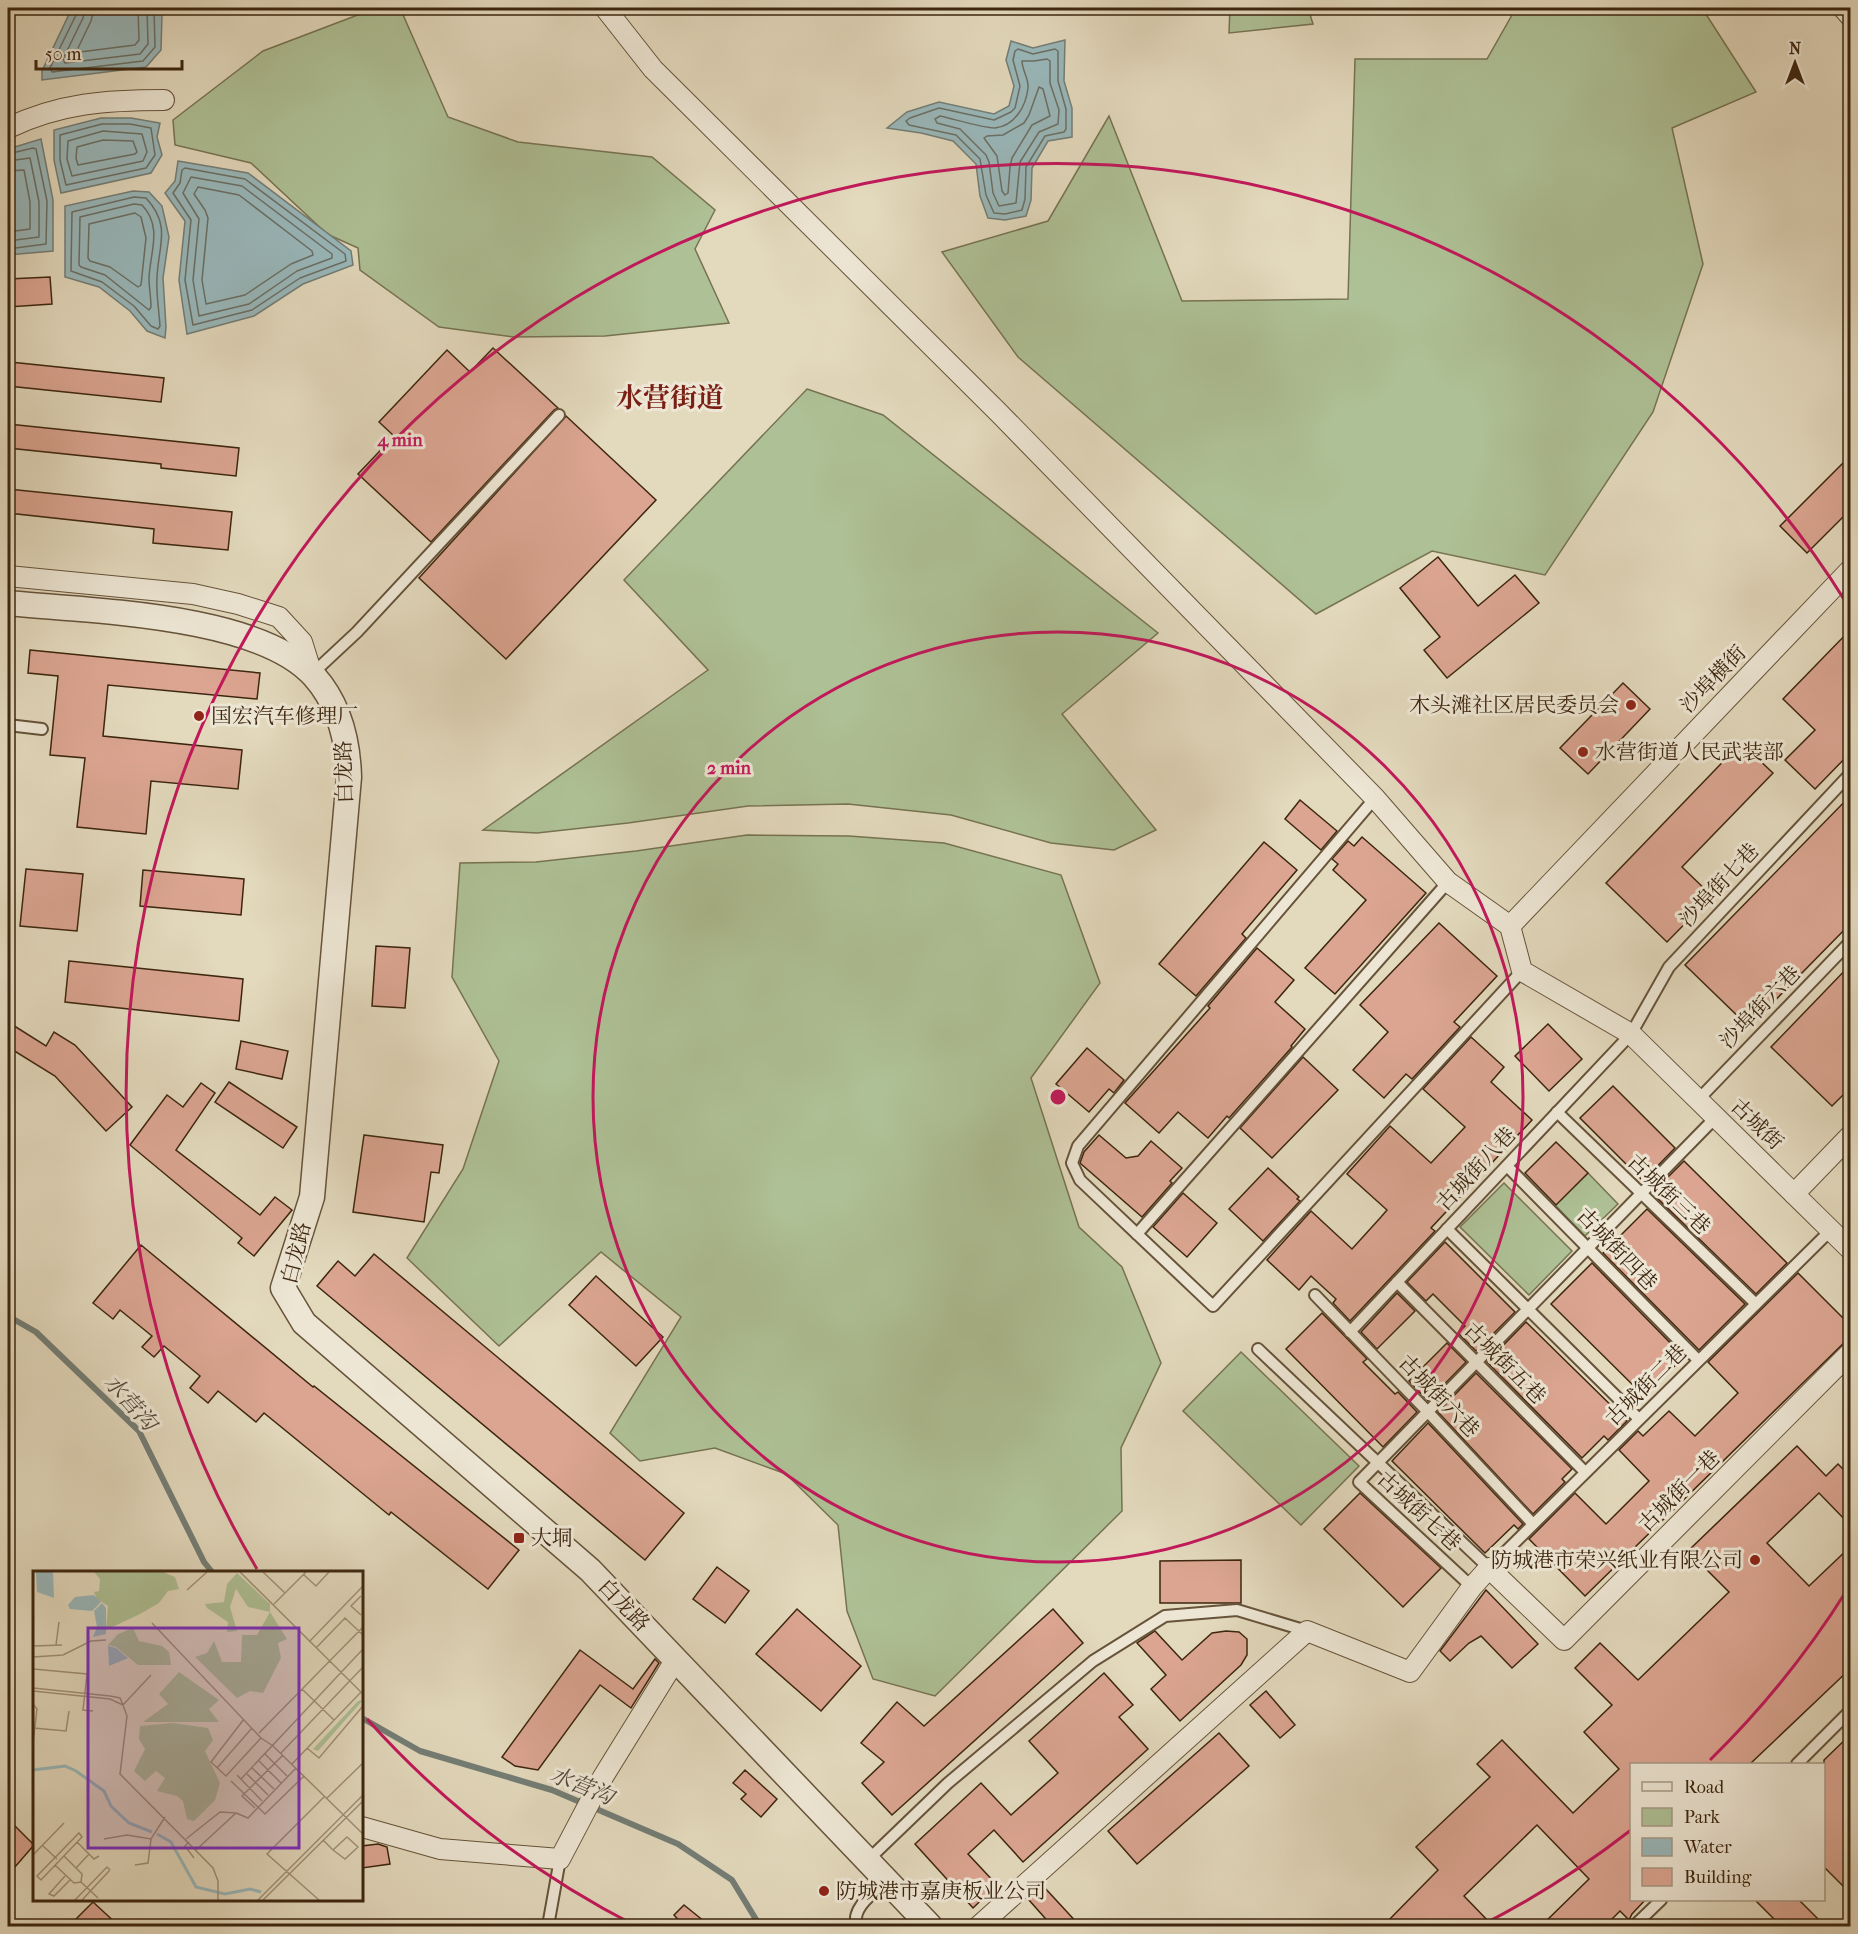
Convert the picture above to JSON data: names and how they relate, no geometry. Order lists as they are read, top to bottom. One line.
{"streets":{"street":["沙埠横街","白龙路","古城街","古城街一巷"],"lane":["沙埠街七巷","沙埠街六巷","古城街八巷","古城街三巷","古城街四巷","古城街五巷","古城街二巷","古城街六巷","古城街七巷"]},"crossings":[["沙埠街七巷","古城街"],["沙埠街七巷","古城街八巷"],["沙埠街六巷","古城街"],["古城街","古城街八巷"],["古城街","古城街二巷"],["古城街八巷","古城街三巷"],["古城街八巷","古城街四巷"],["古城街八巷","古城街五巷"],["古城街八巷","古城街六巷"],["古城街三巷","古城街二巷"],["古城街四巷","古城街二巷"],["古城街五巷","古城街二巷"],["古城街二巷","古城街六巷"],["古城街二巷","古城街一巷"],["古城街二巷","古城街七巷"],["古城街一巷","古城街七巷"]],"districts":["水营街道"],"water":["水营沟"],"places":{"other":["木头滩社区居民委员会","国宏汽车修理厂","水营街道人民武装部","防城港市荣兴纸业有限公司","防城港市嘉庚板业公司"],"transit":["大垌"]},"legend":["Road","Park","Water","Building"],"scale_bar":"50 m","north":"top","rings":["4 min","2 min"]}
